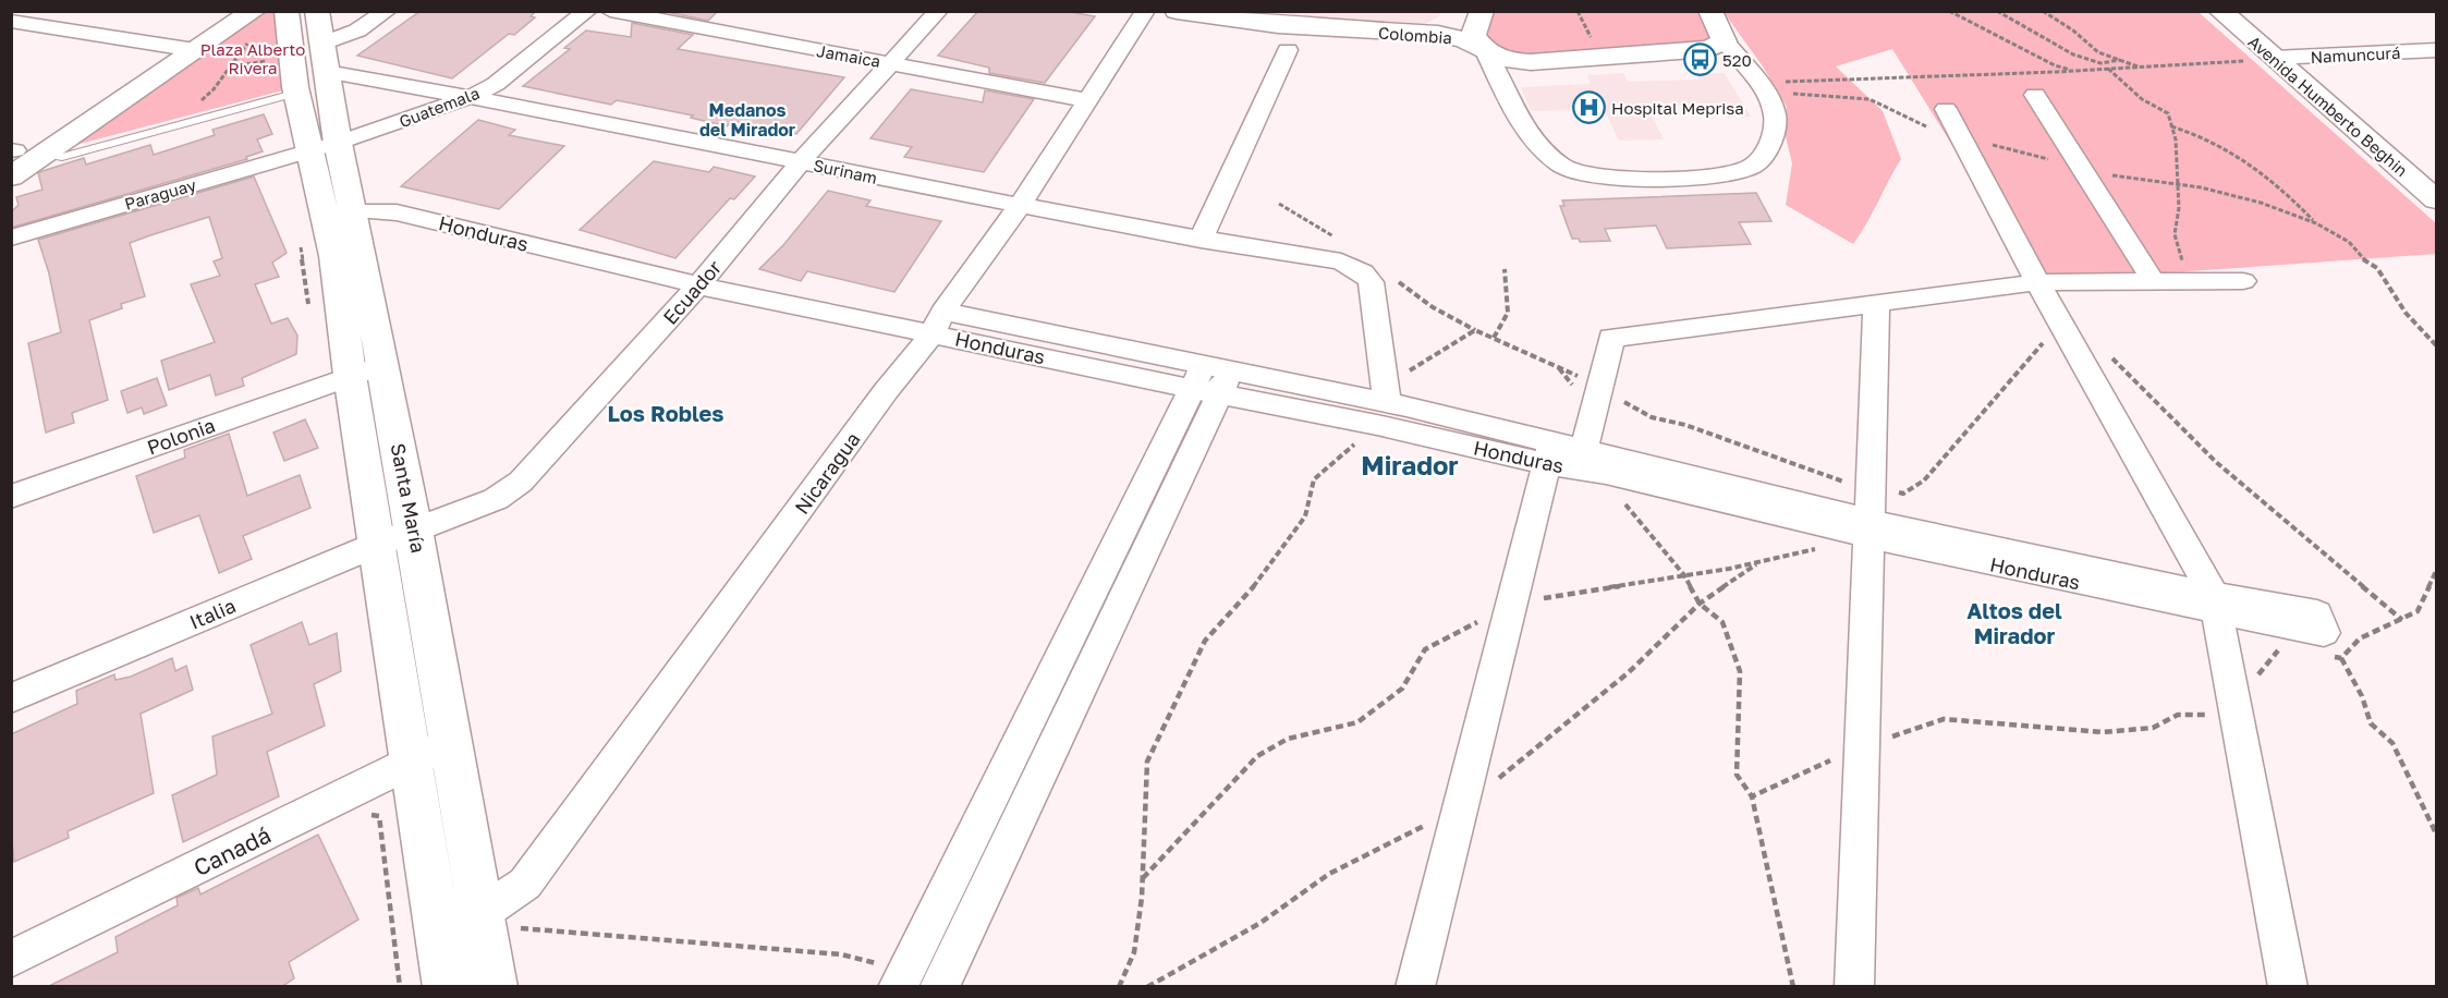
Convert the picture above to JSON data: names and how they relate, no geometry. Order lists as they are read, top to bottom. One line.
{"streets":{"street":["Colombia","Namuncurá","Jamaica","Avenida Humberto Beghin","Guatemala","Surinam","Paraguay","Honduras","Ecuador","Polonia","Nicaragua","Santa María","Italia","Canadá"]},"crossings":[["Namuncurá","Avenida Humberto Beghin"],["Jamaica","Ecuador"],["Jamaica","Nicaragua"],["Guatemala","Surinam"],["Guatemala","Paraguay"],["Guatemala","Santa María"],["Surinam","Honduras"],["Surinam","Ecuador"],["Surinam","Nicaragua"],["Surinam","Santa María"],["Paraguay","Santa María"],["Honduras","Ecuador"],["Honduras","Nicaragua"],["Honduras","Santa María"],["Ecuador","Santa María"],["Ecuador","Italia"],["Polonia","Santa María"],["Nicaragua","Santa María"],["Santa María","Italia"],["Santa María","Canadá"]],"districts":["Medanos del Mirador","Los Robles","Mirador","Altos del Mirador"],"parks":["Plaza Alberto Rivera"],"places":{"bus stop":["520"],"hospital":["Hospital Meprisa"]}}
